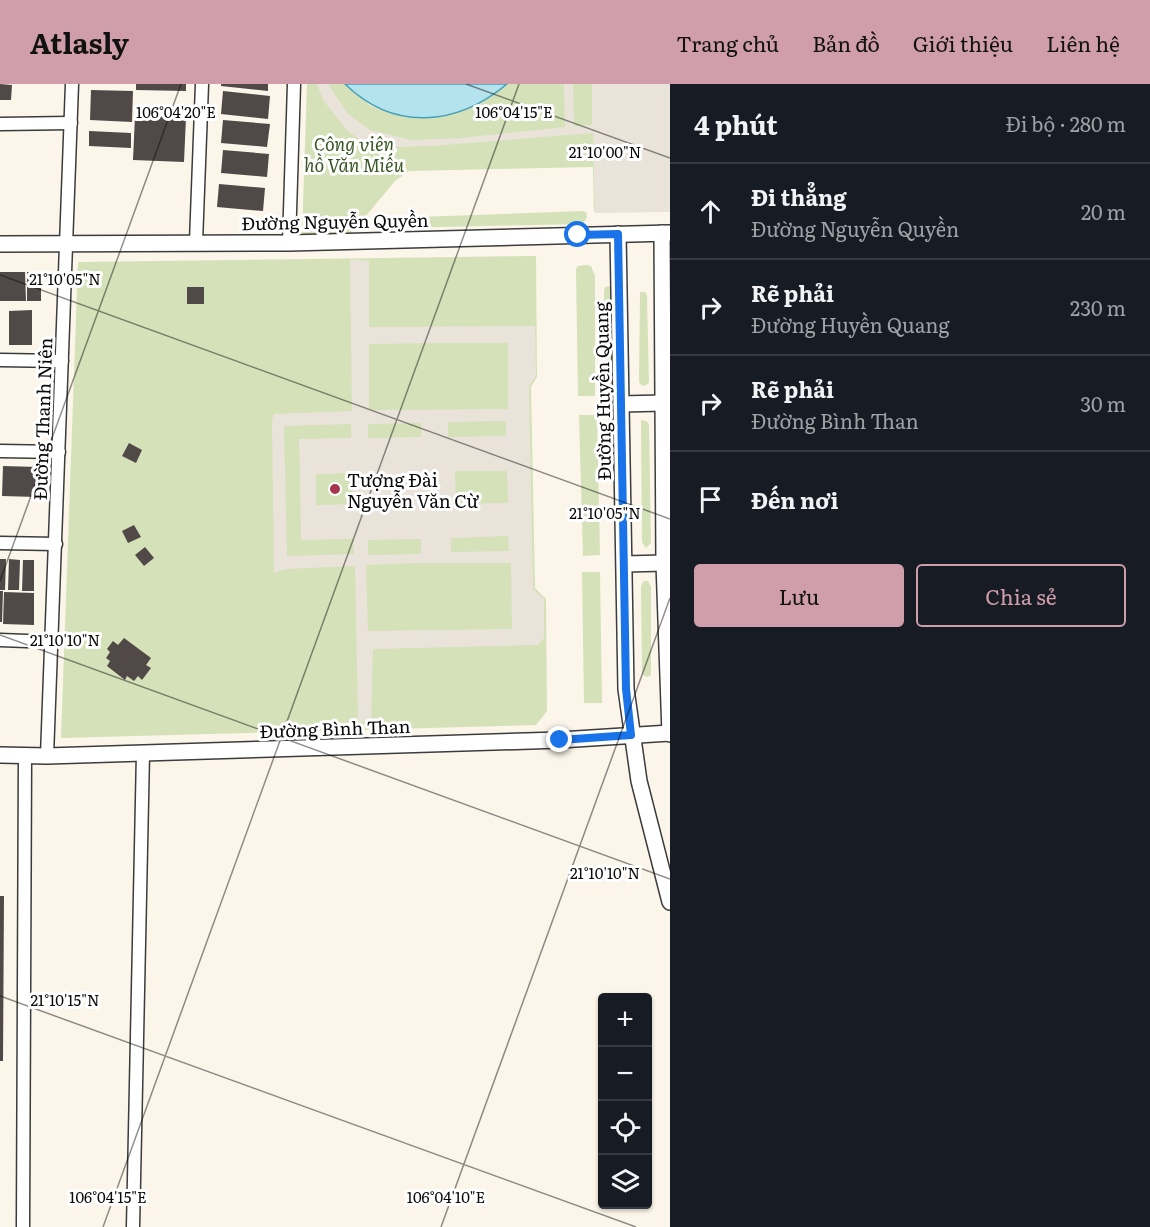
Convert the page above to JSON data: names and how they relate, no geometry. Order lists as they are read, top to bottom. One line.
{"streets":{"street":["Đường Nguyễn Quyền","Đường Huyền Quang","Đường Thanh Niên","Đường Bình Than"]},"crossings":[["Đường Nguyễn Quyền","Đường Huyền Quang"],["Đường Nguyễn Quyền","Đường Thanh Niên"],["Đường Huyền Quang","Đường Bình Than"],["Đường Thanh Niên","Đường Bình Than"]],"parks":["Công viên hồ Văn Miếu"],"places":["Tượng Đài Nguyễn Văn Cừ"],"page":{"header":"Atlasly","nav":["Trang chủ","Bản đồ","Giới thiệu","Liên hệ"],"heading":["4 phút","Đi bộ · 280 m"],"list":[["Đi thẳng","Đường Nguyễn Quyền","20 m"],["Rẽ phải","Đường Huyền Quang","230 m"],["Rẽ phải","Đường Bình Than","30 m"],"Đến nơi"],"buttons":["Lưu","Chia sẻ"],"map_buttons":["+","−"]},"coordinates":["106°04'20\"E","106°04'15\"E","21°10'00\"N","21°10'05\"N","21°10'10\"N","21°10'15\"N","106°04'10\"E"]}
